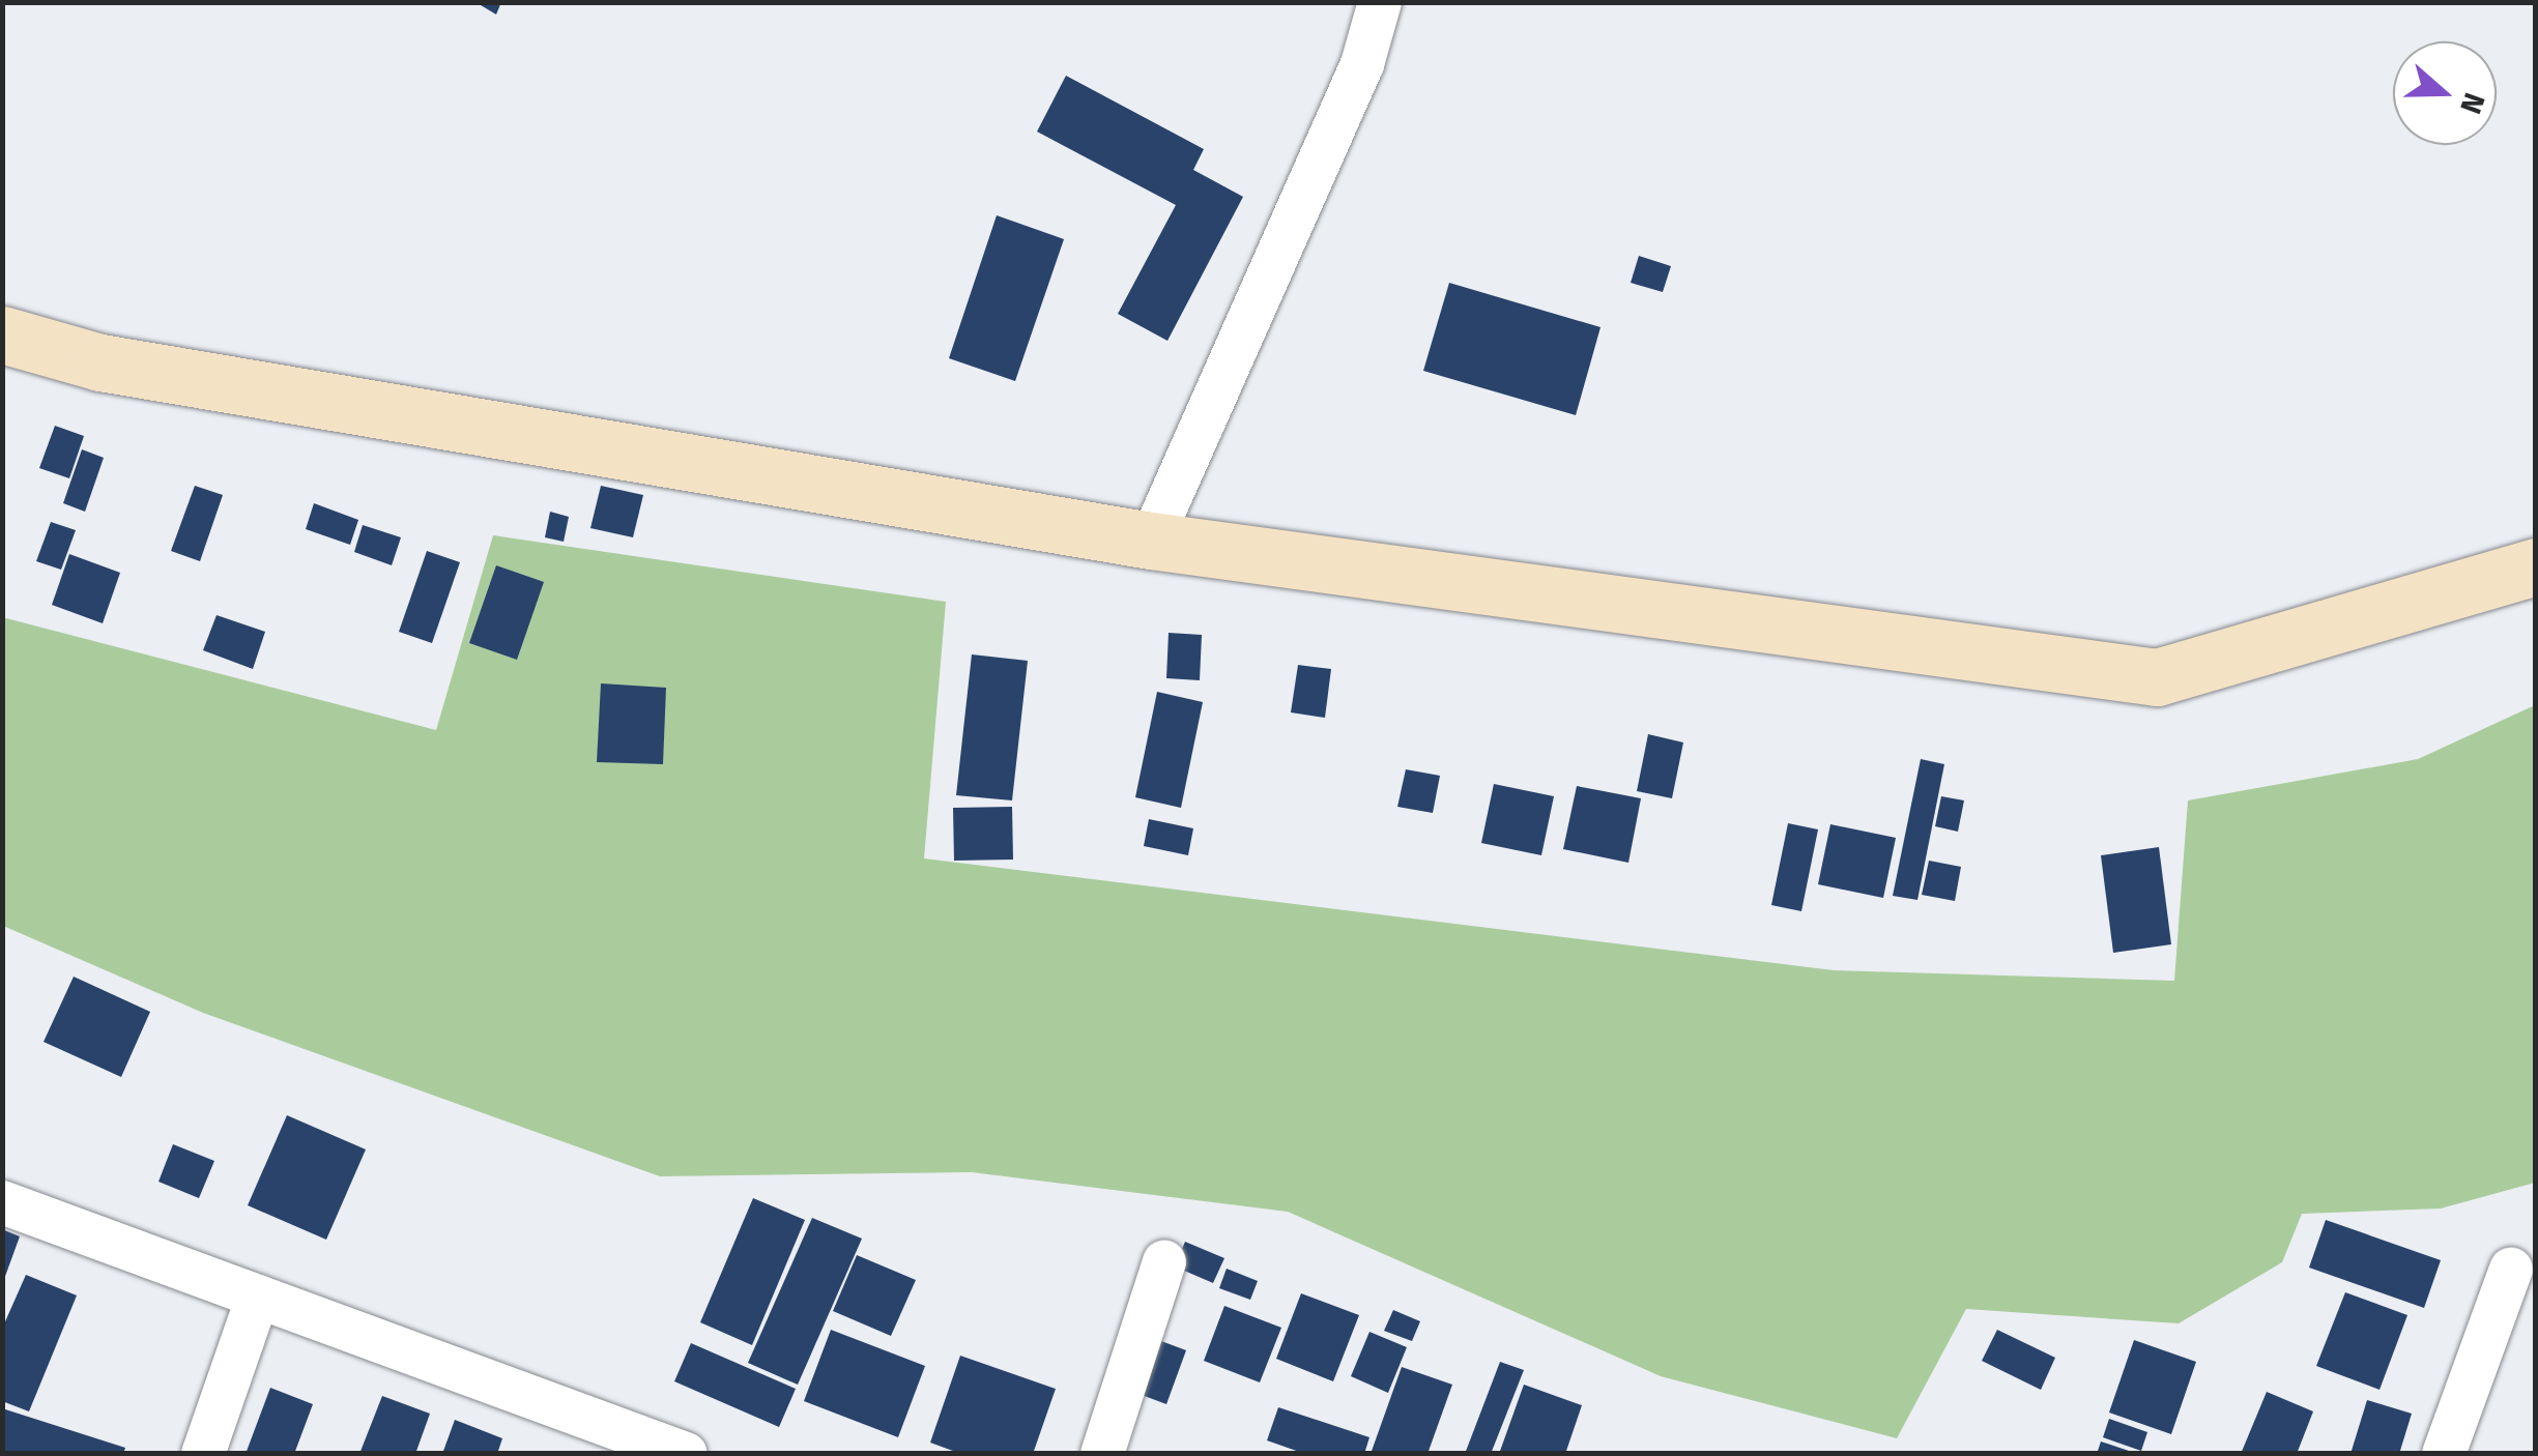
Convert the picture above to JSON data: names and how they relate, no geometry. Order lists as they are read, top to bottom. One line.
{"north":"right"}
